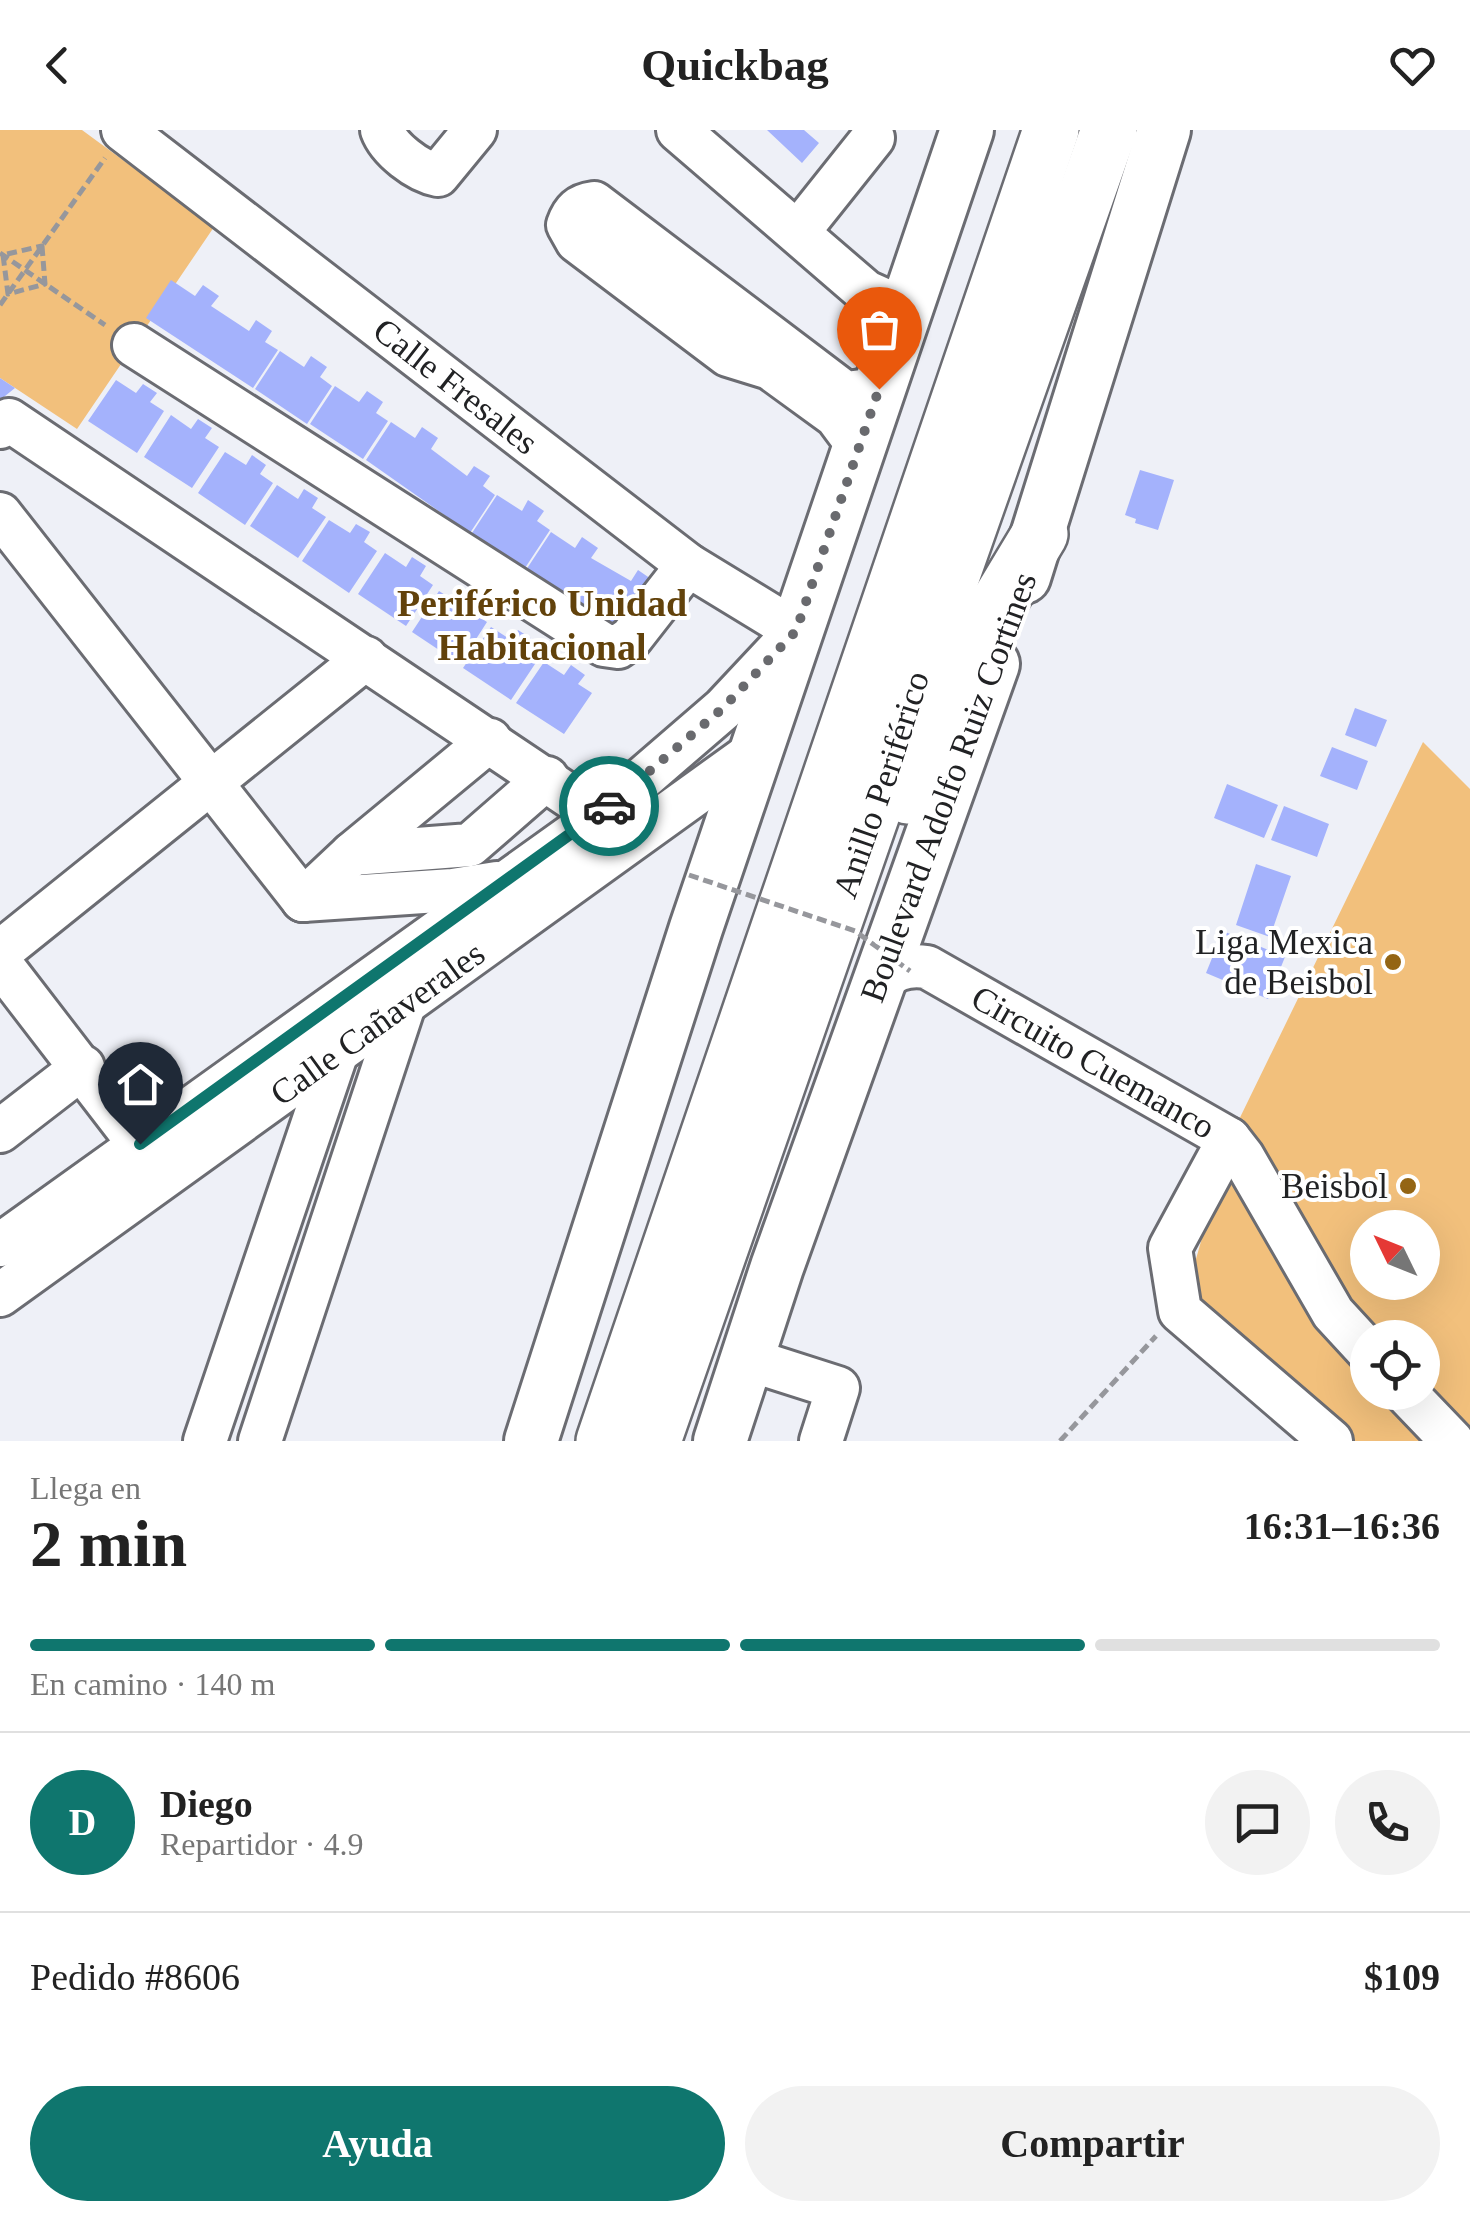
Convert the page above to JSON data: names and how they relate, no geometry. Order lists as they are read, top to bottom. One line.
{"streets":{"highway":["Anillo Periférico"],"main road":["Boulevard Adolfo Ruiz Cortines"],"street":["Calle Fresales","Calle Cañaverales","Circuito Cuemanco"]},"crossings":[["Calle Fresales","Calle Cañaverales"],["Boulevard Adolfo Ruiz Cortines","Circuito Cuemanco"]],"districts":["Periférico Unidad Habitacional"],"places":["Liga Mexica de Beisbol","Beisbol"],"north":"top left","page":{"header":"Quickbag","heading":["2 min","Llega en","16:31–16:36"],"panel":["Diego","Repartidor · 4.9","Pedido #8606","$109"],"bar":"En camino · 140 m","round":"D","buttons":["Ayuda","Compartir"]}}
